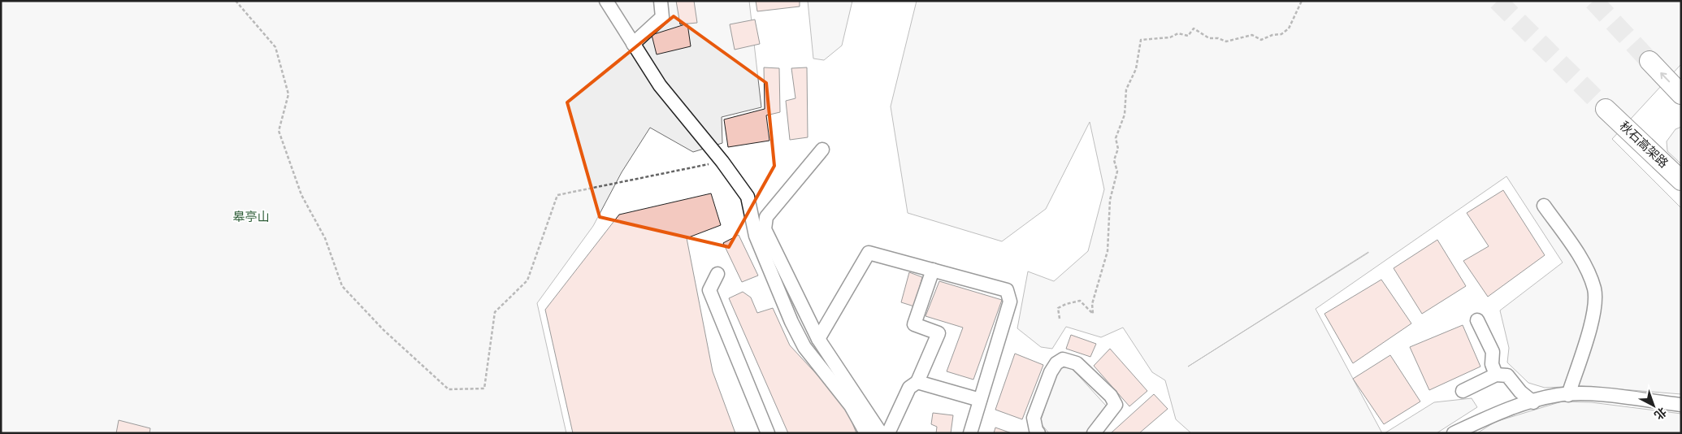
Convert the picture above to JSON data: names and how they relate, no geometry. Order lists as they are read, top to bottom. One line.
{"streets":{"highway":["秋石高架路"]},"parks":["皋亭山"],"north":"bottom right"}
